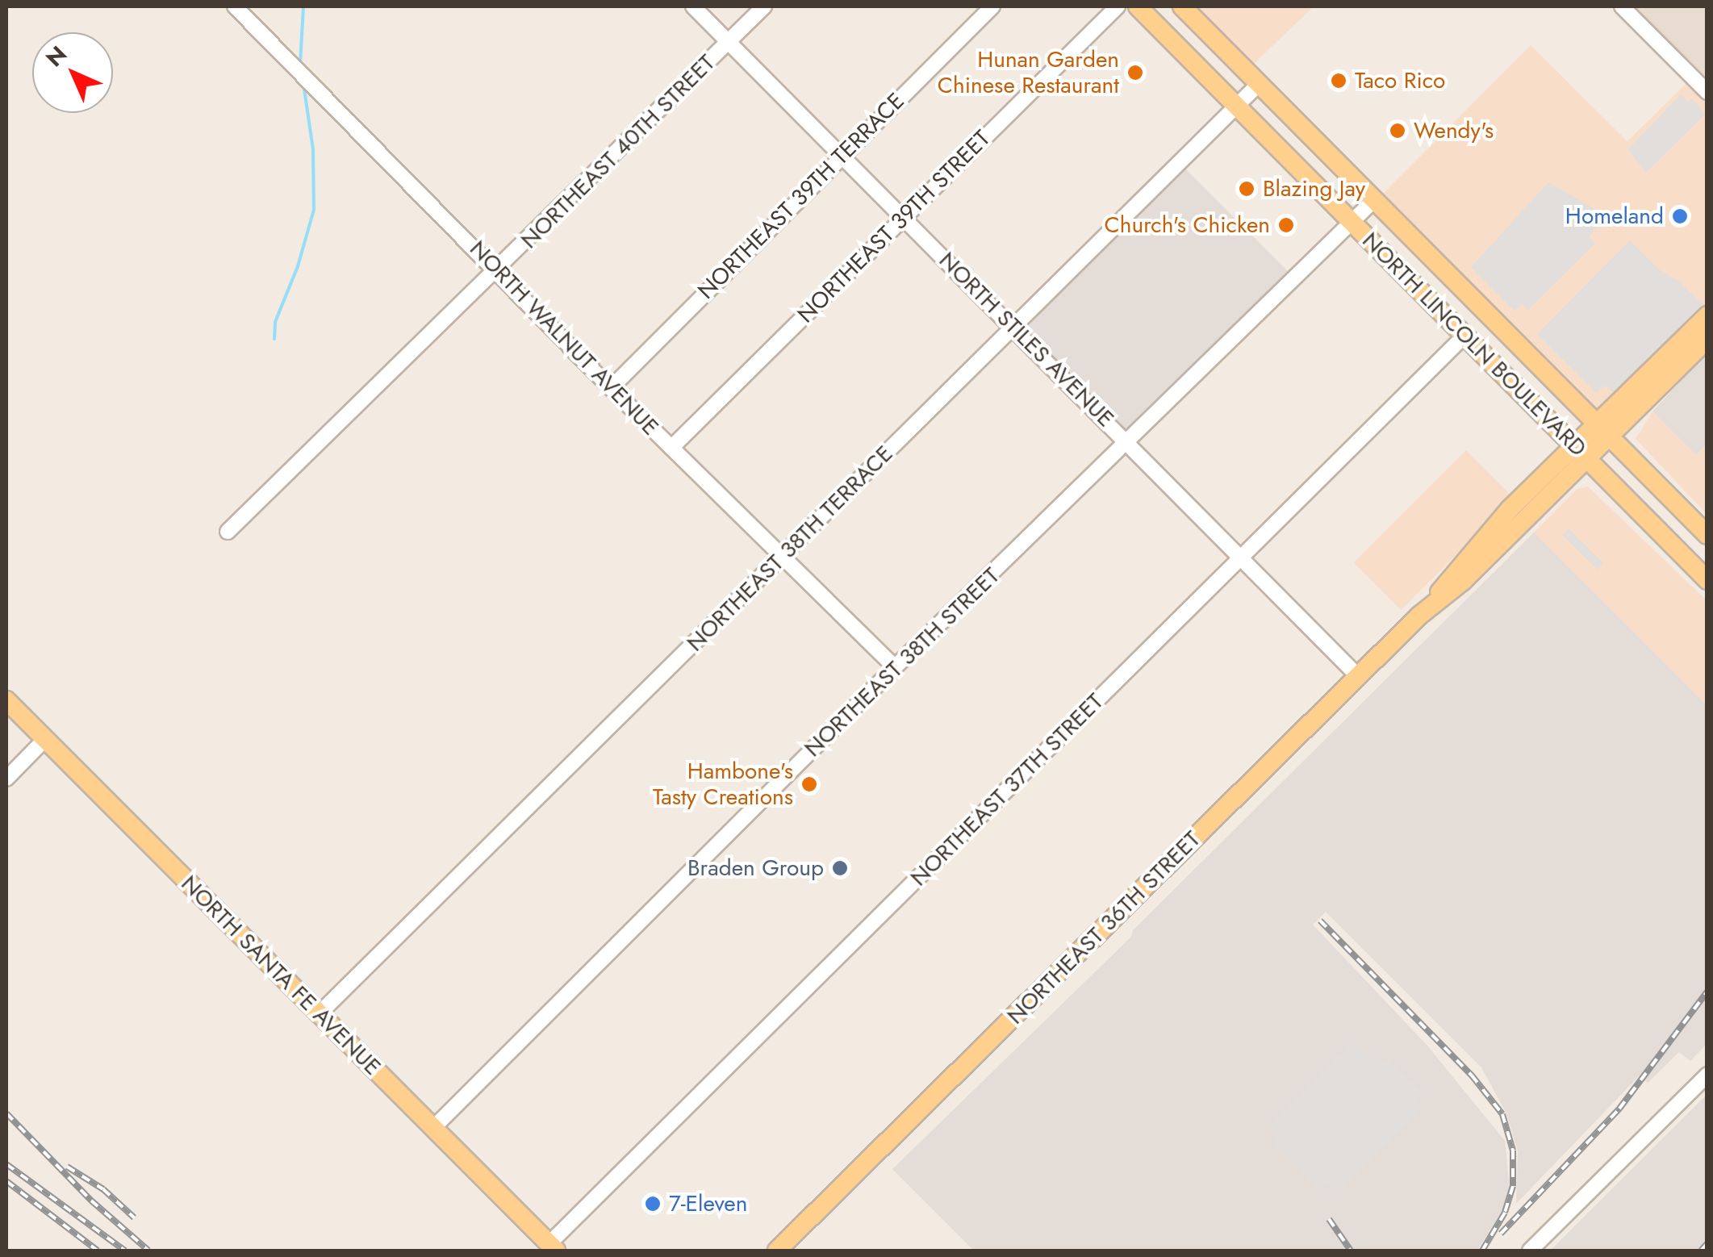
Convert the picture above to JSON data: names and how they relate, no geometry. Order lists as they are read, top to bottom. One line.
{"streets":{"main road":["NORTH LINCOLN BOULEVARD","NORTHEAST 36TH STREET","NORTH SANTA FE AVENUE"],"street":["NORTHEAST 40TH STREET","NORTHEAST 39TH TERRACE","NORTHEAST 39TH STREET","NORTH WALNUT AVENUE","NORTH STILES AVENUE","NORTHEAST 38TH TERRACE","NORTHEAST 38TH STREET","NORTHEAST 37TH STREET"]},"crossings":[["NORTHEAST 40TH STREET","NORTH WALNUT AVENUE"],["NORTHEAST 40TH STREET","NORTH STILES AVENUE"],["NORTHEAST 39TH TERRACE","NORTH WALNUT AVENUE"],["NORTHEAST 39TH TERRACE","NORTH STILES AVENUE"],["NORTHEAST 39TH STREET","NORTH WALNUT AVENUE"],["NORTHEAST 39TH STREET","NORTH STILES AVENUE"],["NORTH WALNUT AVENUE","NORTHEAST 38TH TERRACE"],["NORTH WALNUT AVENUE","NORTHEAST 38TH STREET"],["NORTH STILES AVENUE","NORTHEAST 38TH TERRACE"],["NORTH STILES AVENUE","NORTHEAST 38TH STREET"],["NORTH STILES AVENUE","NORTHEAST 37TH STREET"],["NORTH STILES AVENUE","NORTHEAST 36TH STREET"],["NORTH LINCOLN BOULEVARD","NORTHEAST 38TH TERRACE"],["NORTH LINCOLN BOULEVARD","NORTHEAST 38TH STREET"],["NORTH LINCOLN BOULEVARD","NORTHEAST 37TH STREET"],["NORTH LINCOLN BOULEVARD","NORTHEAST 36TH STREET"],["NORTHEAST 38TH TERRACE","NORTH SANTA FE AVENUE"],["NORTHEAST 38TH STREET","NORTH SANTA FE AVENUE"],["NORTHEAST 37TH STREET","NORTH SANTA FE AVENUE"]],"places":["Hunan Garden Chinese Restaurant","Taco Rico","Wendy's","Blazing Jay","Homeland","Church's Chicken","Hambone's Tasty Creations","Braden Group","7-Eleven"],"north":"top left"}
